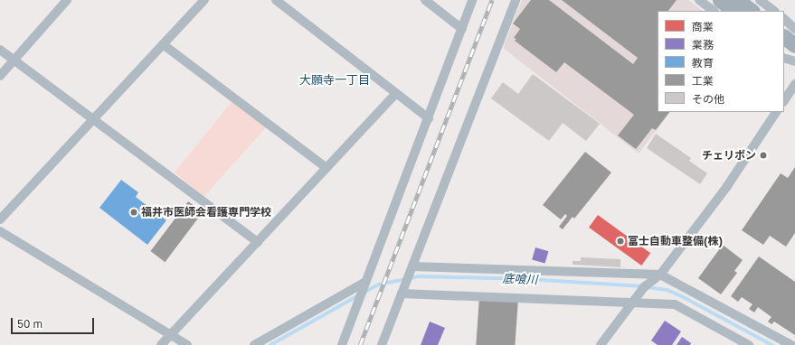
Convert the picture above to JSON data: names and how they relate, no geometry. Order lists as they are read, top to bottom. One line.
{"districts":["大願寺一丁目"],"water":["底喰川"],"places":["チェリボン","福井市医師会看護専門学校","冨士自動車整備(株)"],"legend":["商業","業務","教育","工業","その他"],"scale_bar":"50 m"}
